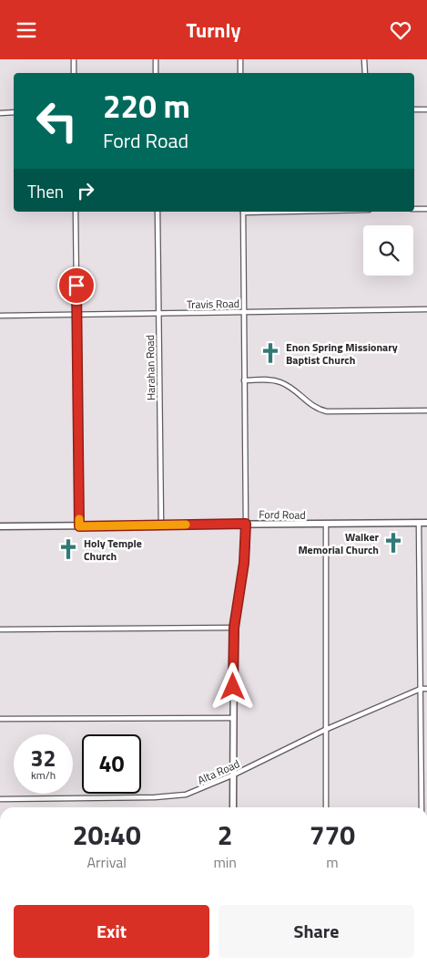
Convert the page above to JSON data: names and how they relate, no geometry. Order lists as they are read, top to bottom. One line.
{"streets":{"street":["Travis Road","Harahan Road","Ford Road","Alta Road"]},"crossings":[["Travis Road","Harahan Road"],["Harahan Road","Ford Road"]],"places":{"church":["Enon Spring Missionary Baptist Church","Walker Memorial Church","Holy Temple Church"]},"page":{"header":"Turnly","turn":["220 m","Ford Road"],"then":"Then","speed":"32 km/h","limit":"40","eta":["20:40","Arrival","2","min","770","m"],"buttons":["Exit","Share"]}}
